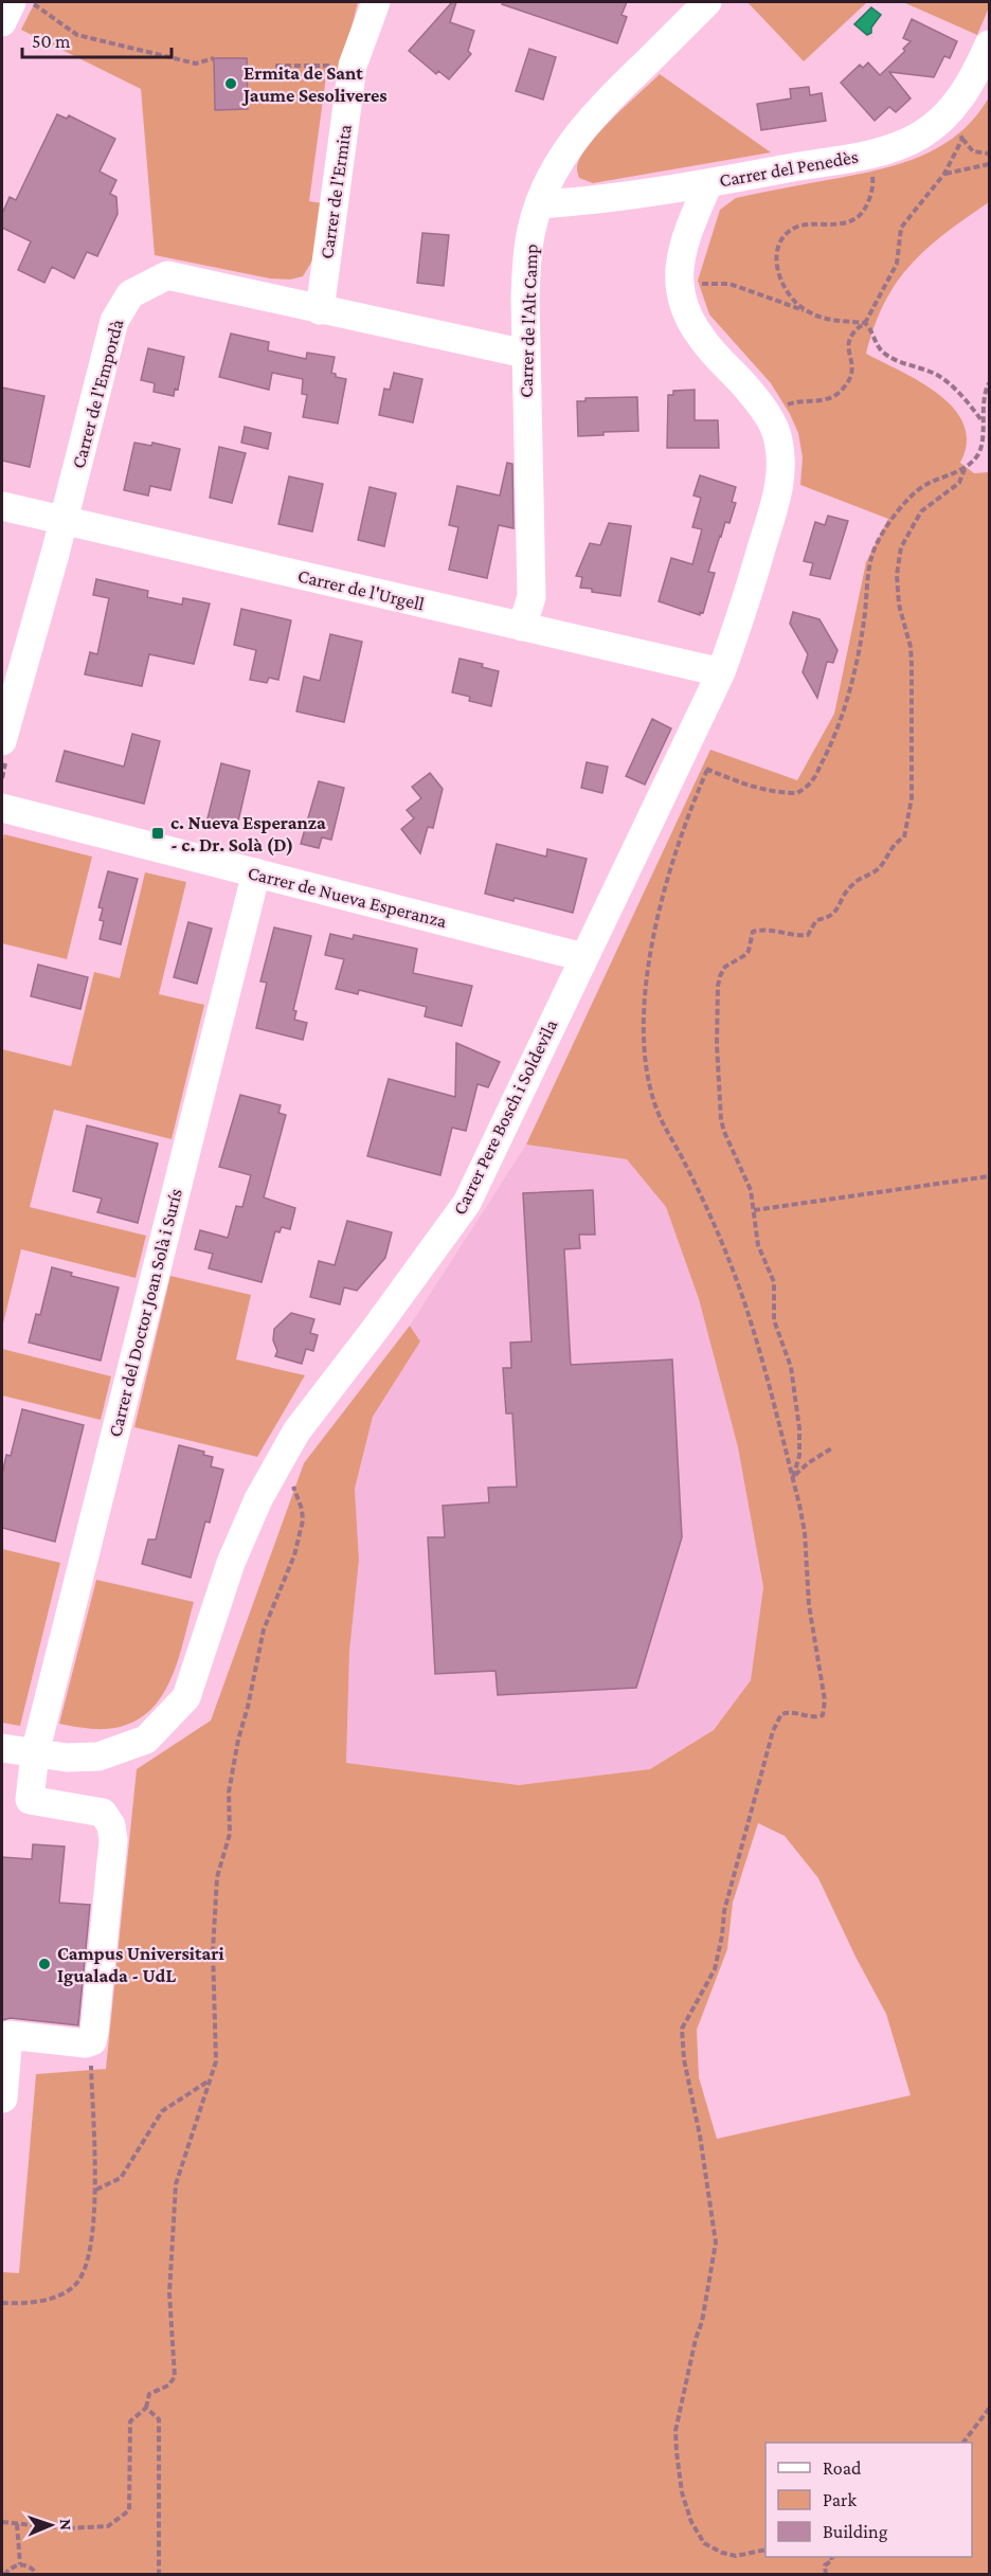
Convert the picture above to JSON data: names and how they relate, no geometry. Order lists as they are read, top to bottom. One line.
{"streets":{"street":["Carrer del Penedès","Carrer de l'Ermita","Carrer de l'Alt Camp","Carrer de l'Empordà","Carrer de l'Urgell","Carrer de Nueva Esperanza","Carrer Pere Bosch i Soldevila","Carrer del Doctor Joan Solà i Surís"]},"crossings":[["Carrer del Penedès","Carrer de l'Alt Camp"],["Carrer de l'Ermita","Carrer de l'Empordà"],["Carrer de l'Alt Camp","Carrer de l'Empordà"],["Carrer de l'Alt Camp","Carrer de l'Urgell"],["Carrer de l'Empordà","Carrer de l'Urgell"],["Carrer de l'Urgell","Carrer Pere Bosch i Soldevila"],["Carrer de Nueva Esperanza","Carrer Pere Bosch i Soldevila"],["Carrer de Nueva Esperanza","Carrer del Doctor Joan Solà i Surís"],["Carrer Pere Bosch i Soldevila","Carrer del Doctor Joan Solà i Surís"]],"places":{"other":["Ermita de Sant Jaume Sesoliveres","Campus Universitari Igualada - UdL"],"transit":["c. Nueva Esperanza - c. Dr. Solà (D)"]},"legend":["Road","Park","Building"],"scale_bar":"50 m","north":"right"}
